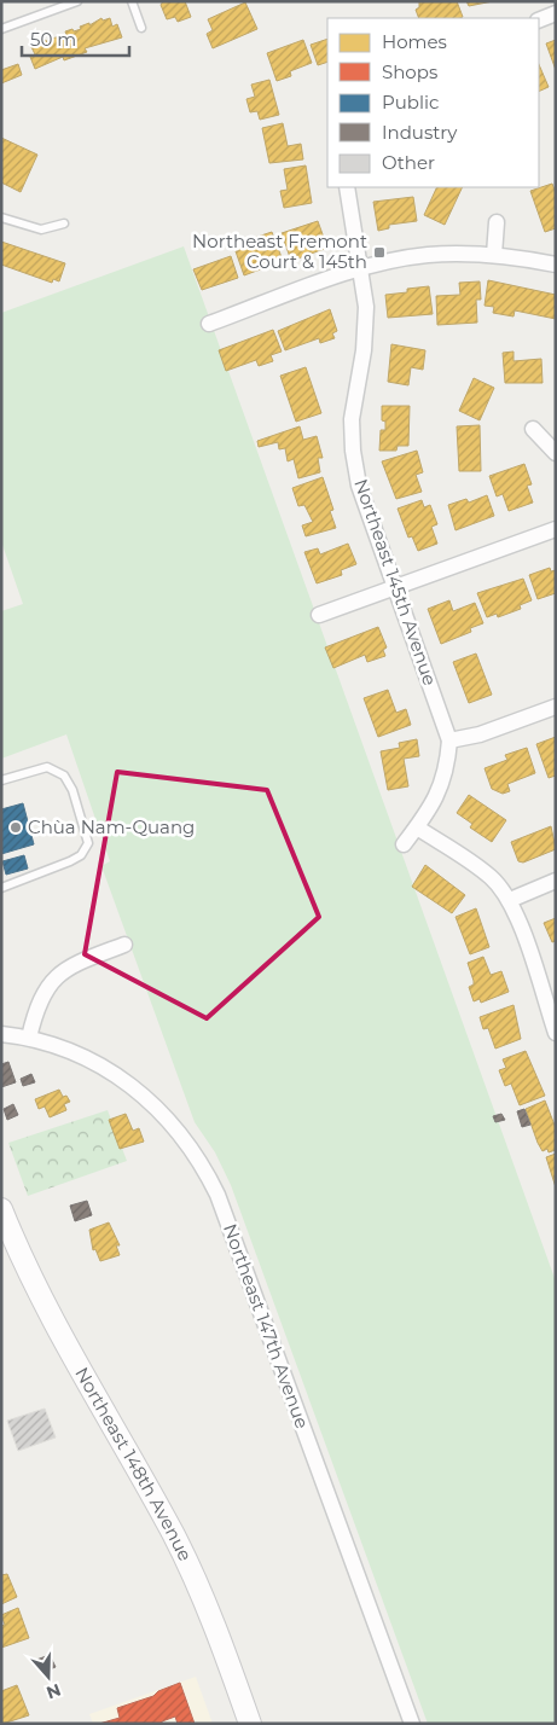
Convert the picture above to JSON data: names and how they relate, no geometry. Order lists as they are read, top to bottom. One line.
{"streets":{"main road":["Northeast 148th Avenue"],"street":["Northeast 145th Avenue","Northeast 147th Avenue"]},"places":{"transit":["Northeast Fremont Court & 145th"],"other":["Chùa Nam-Quang"]},"legend":["Homes","Shops","Public","Industry","Other"],"scale_bar":"50 m","north":"bottom"}
